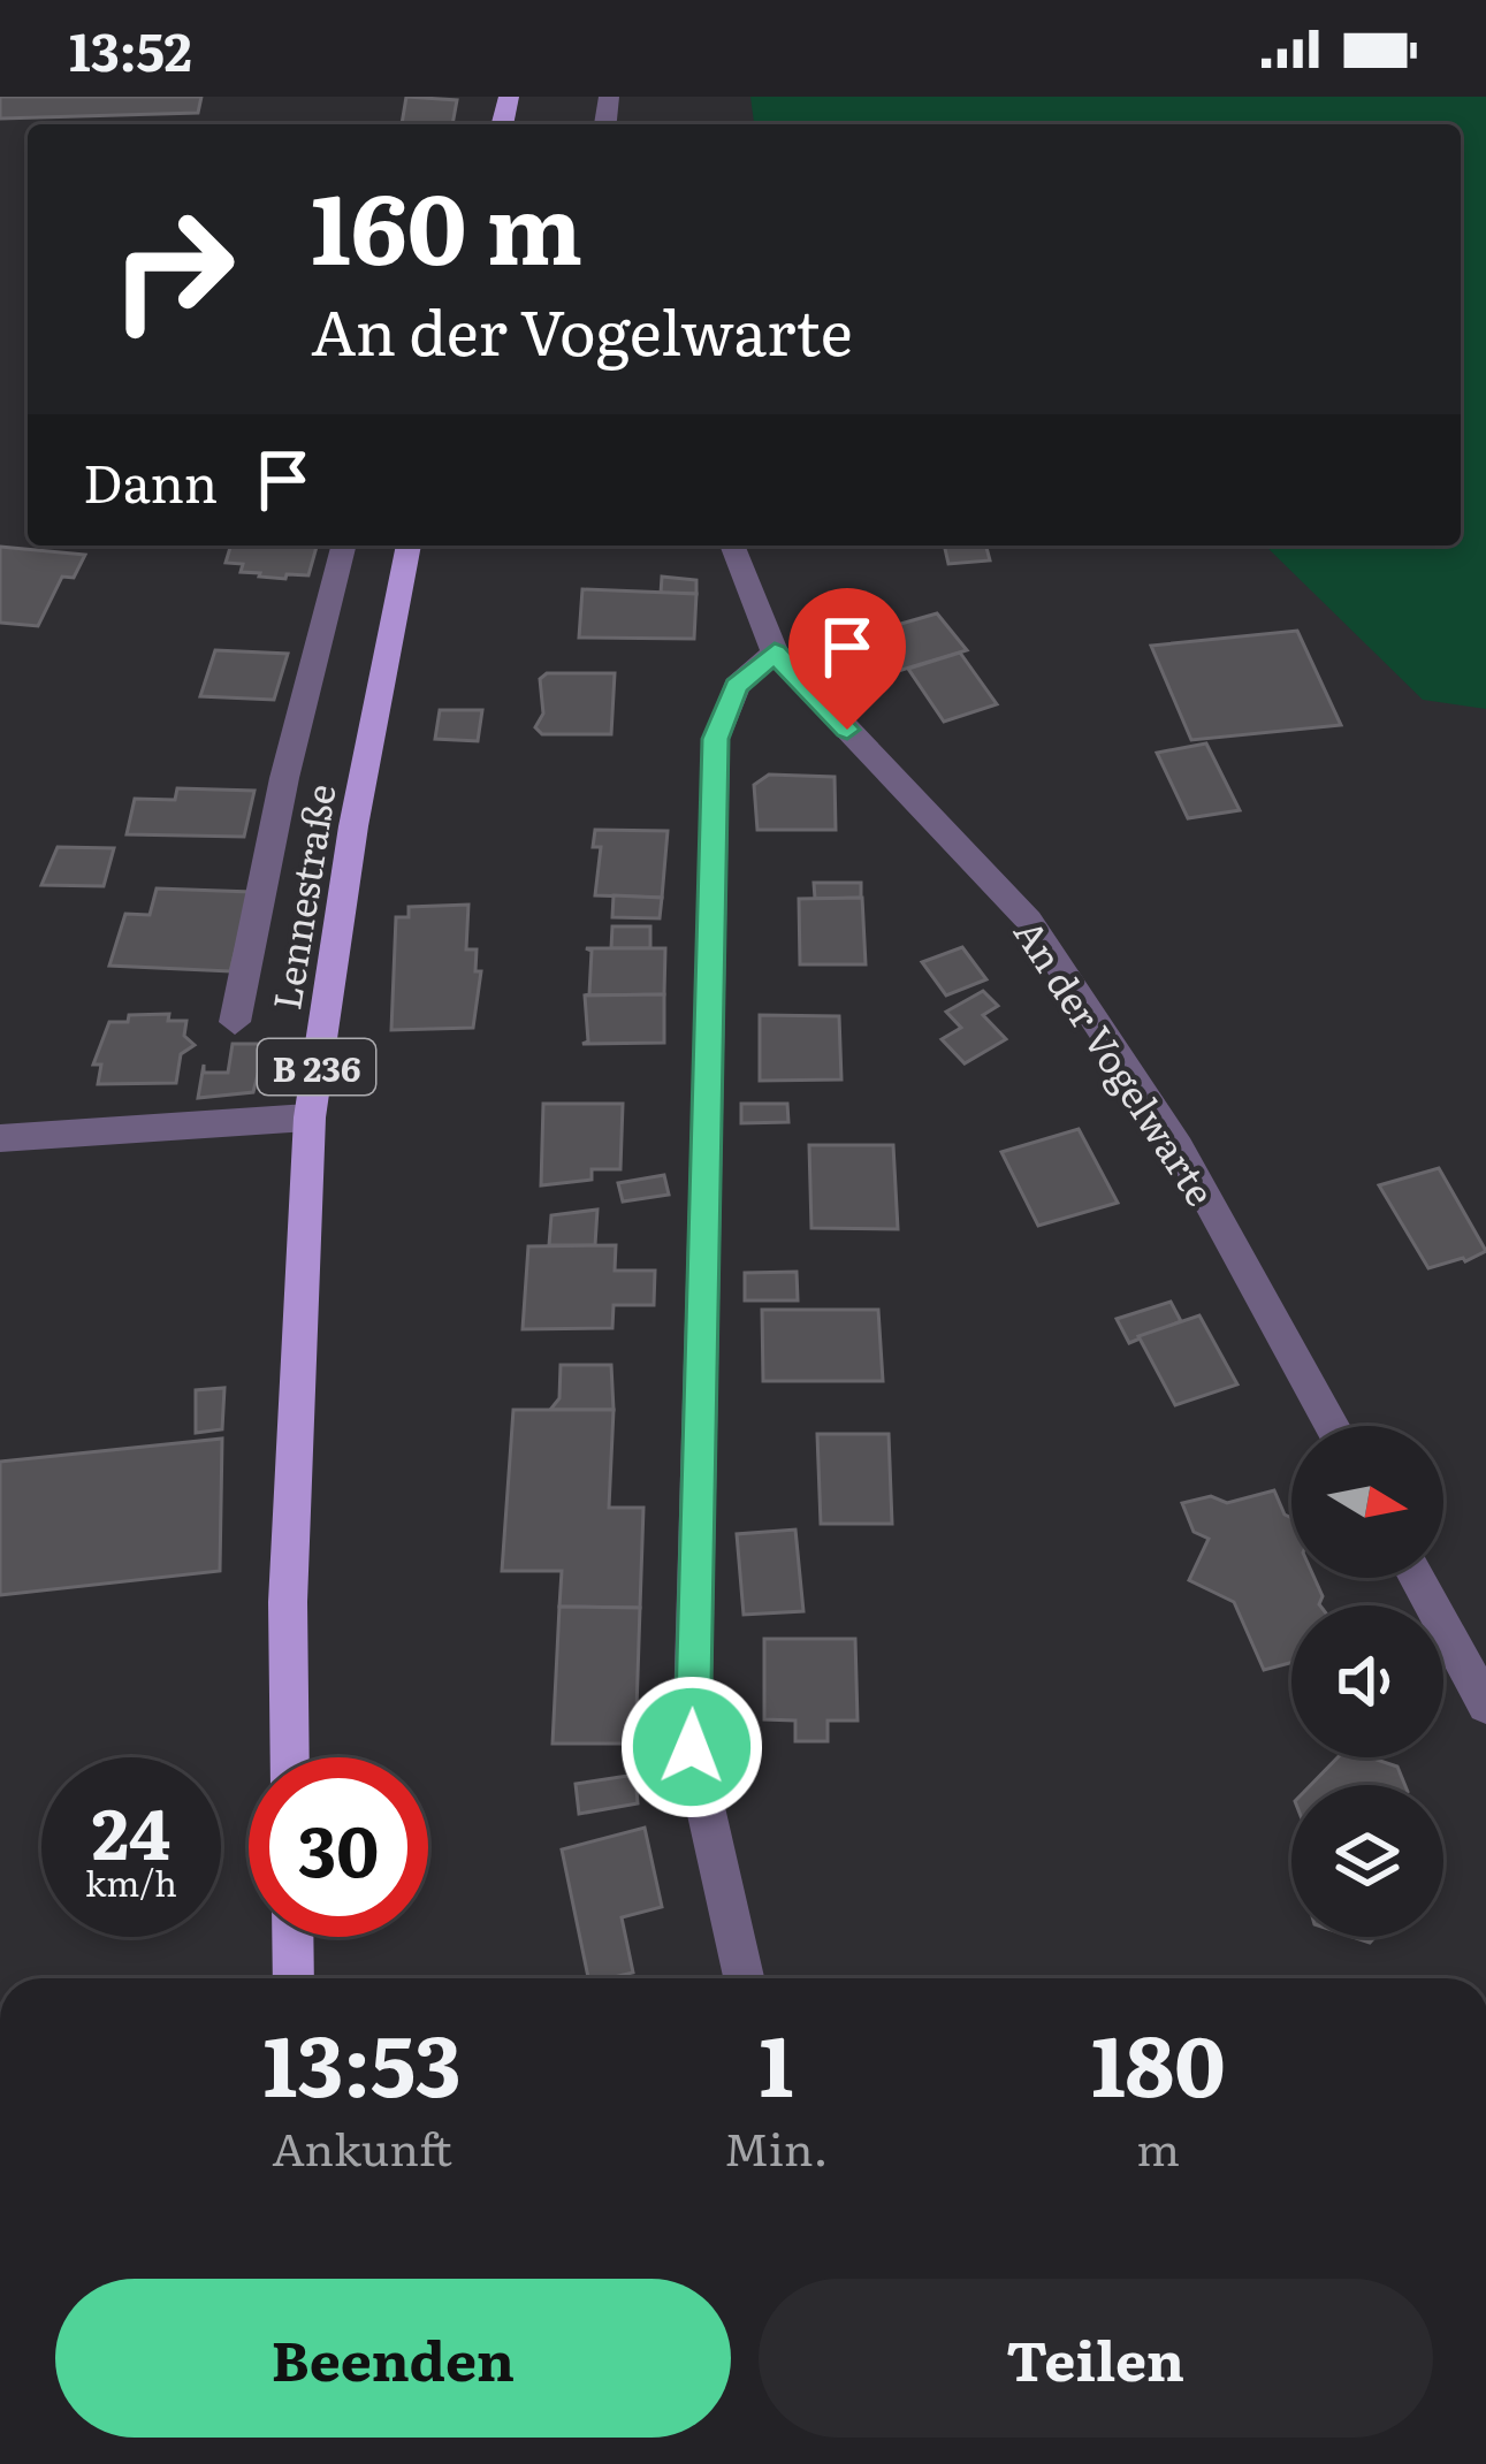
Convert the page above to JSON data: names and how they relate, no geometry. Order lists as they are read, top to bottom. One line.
{"streets":{"main road":["Lennestraße","B 236"],"street":["An der Vogelwarte"]},"north":"right","page":{"status":"13:52","turn":["160 m","An der Vogelwarte"],"then":"Dann","speed":"24 km/h","limit":"30","eta":["13:53","Ankunft","1","Min.","180","m"],"buttons":["Beenden","Teilen"]}}
